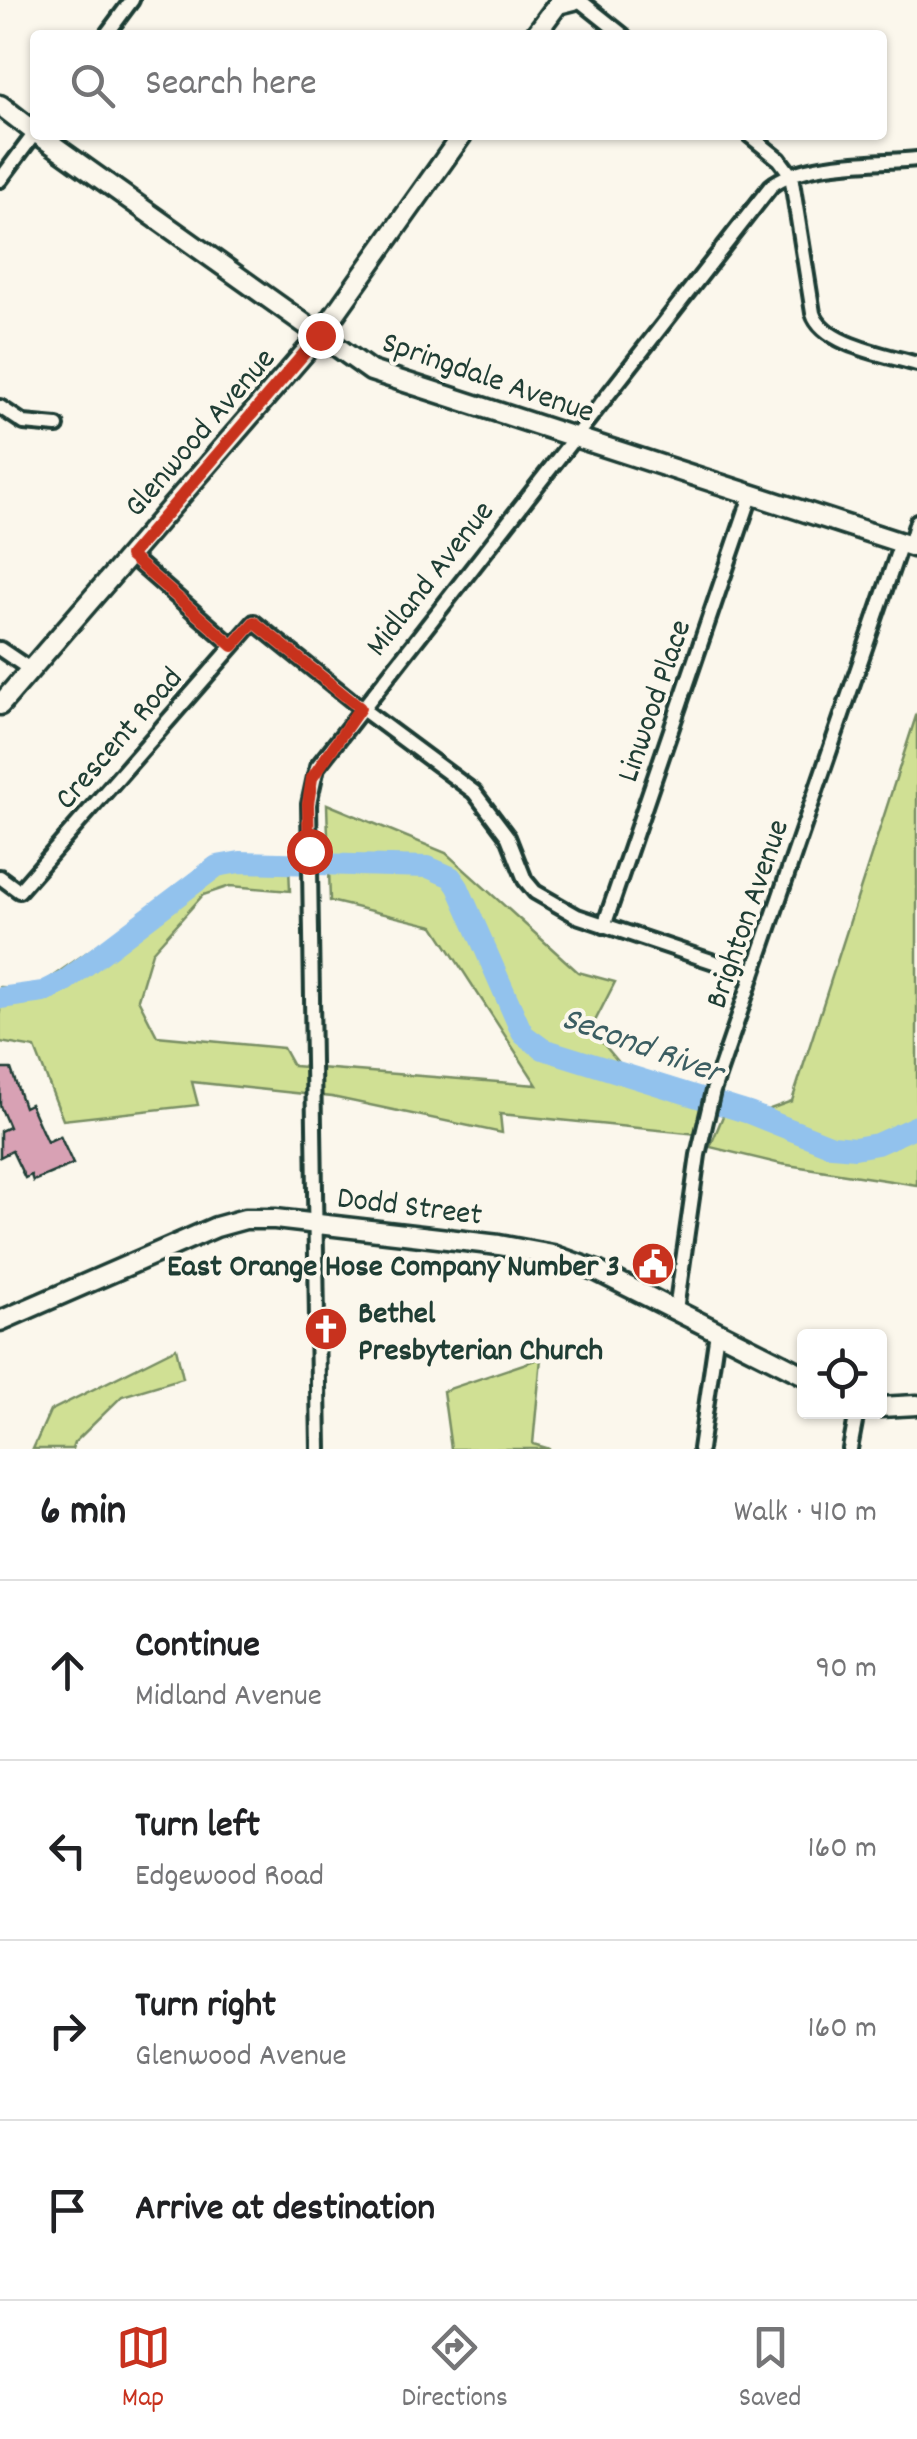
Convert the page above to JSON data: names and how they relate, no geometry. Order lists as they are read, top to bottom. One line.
{"streets":{"street":["Springdale Avenue","Glenwood Avenue","Midland Avenue","Linwood Place","Crescent Road","Brighton Avenue","Dodd Street"]},"crossings":[["Springdale Avenue","Glenwood Avenue"],["Springdale Avenue","Midland Avenue"],["Springdale Avenue","Linwood Place"],["Springdale Avenue","Brighton Avenue"],["Midland Avenue","Dodd Street"],["Brighton Avenue","Dodd Street"]],"water":["Second River"],"places":{"public building":["East Orange Hose Company Number 3"],"church":["Bethel Presbyterian Church"]},"page":{"search":"Search here","heading":["6 min","Walk · 410 m"],"list":[["Continue","Midland Avenue","90 m"],["Turn left","Edgewood Road","160 m"],["Turn right","Glenwood Avenue","160 m"],"Arrive at destination"],"nav":["Map","Directions","Saved"]}}
